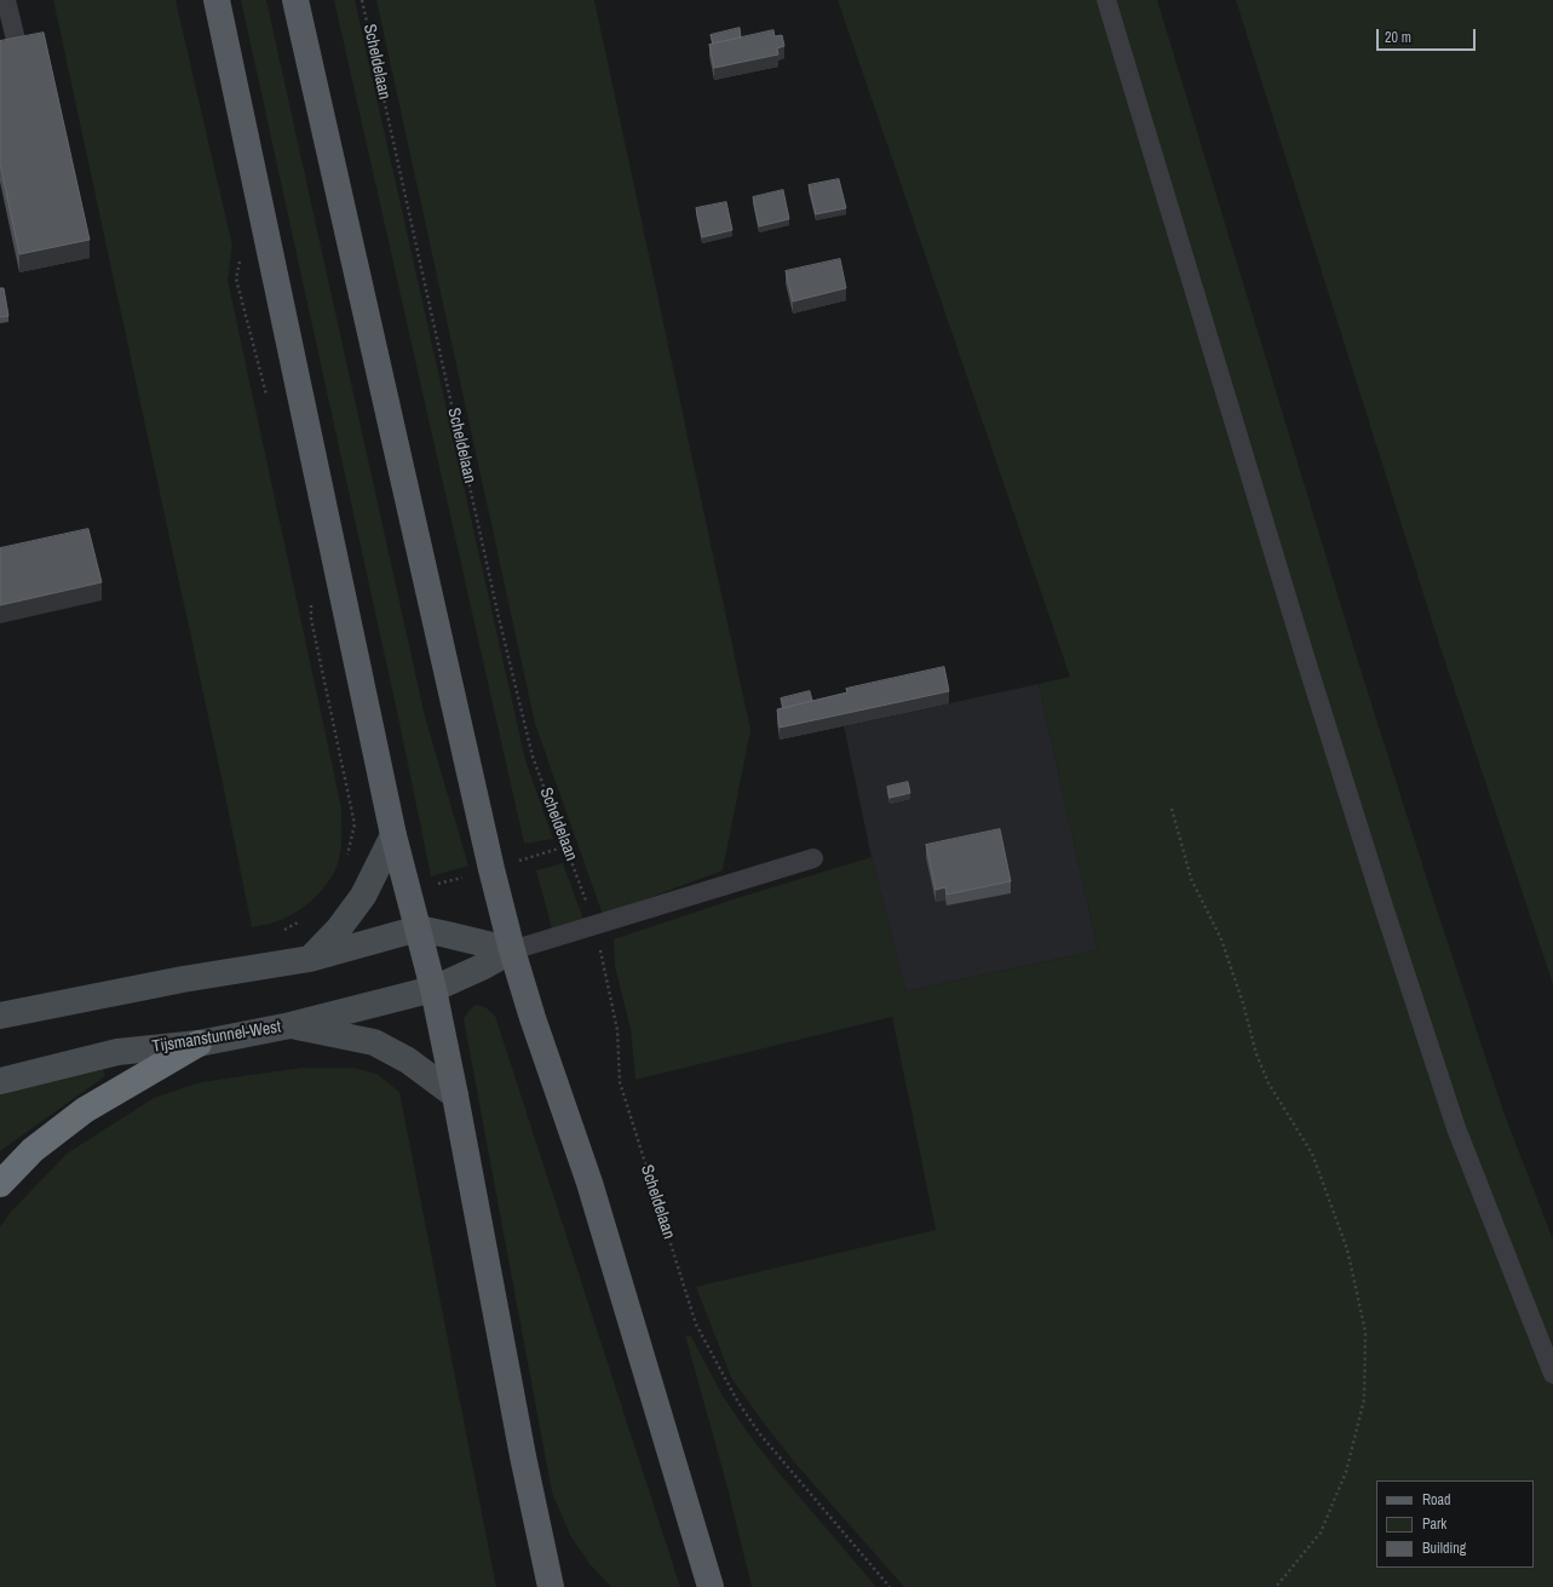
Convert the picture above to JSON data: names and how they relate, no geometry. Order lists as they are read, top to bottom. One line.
{"streets":{"street":["Tijsmanstunnel-West"],"path":["Scheldelaan"]},"legend":["Road","Park","Building"],"scale_bar":"20 m"}
